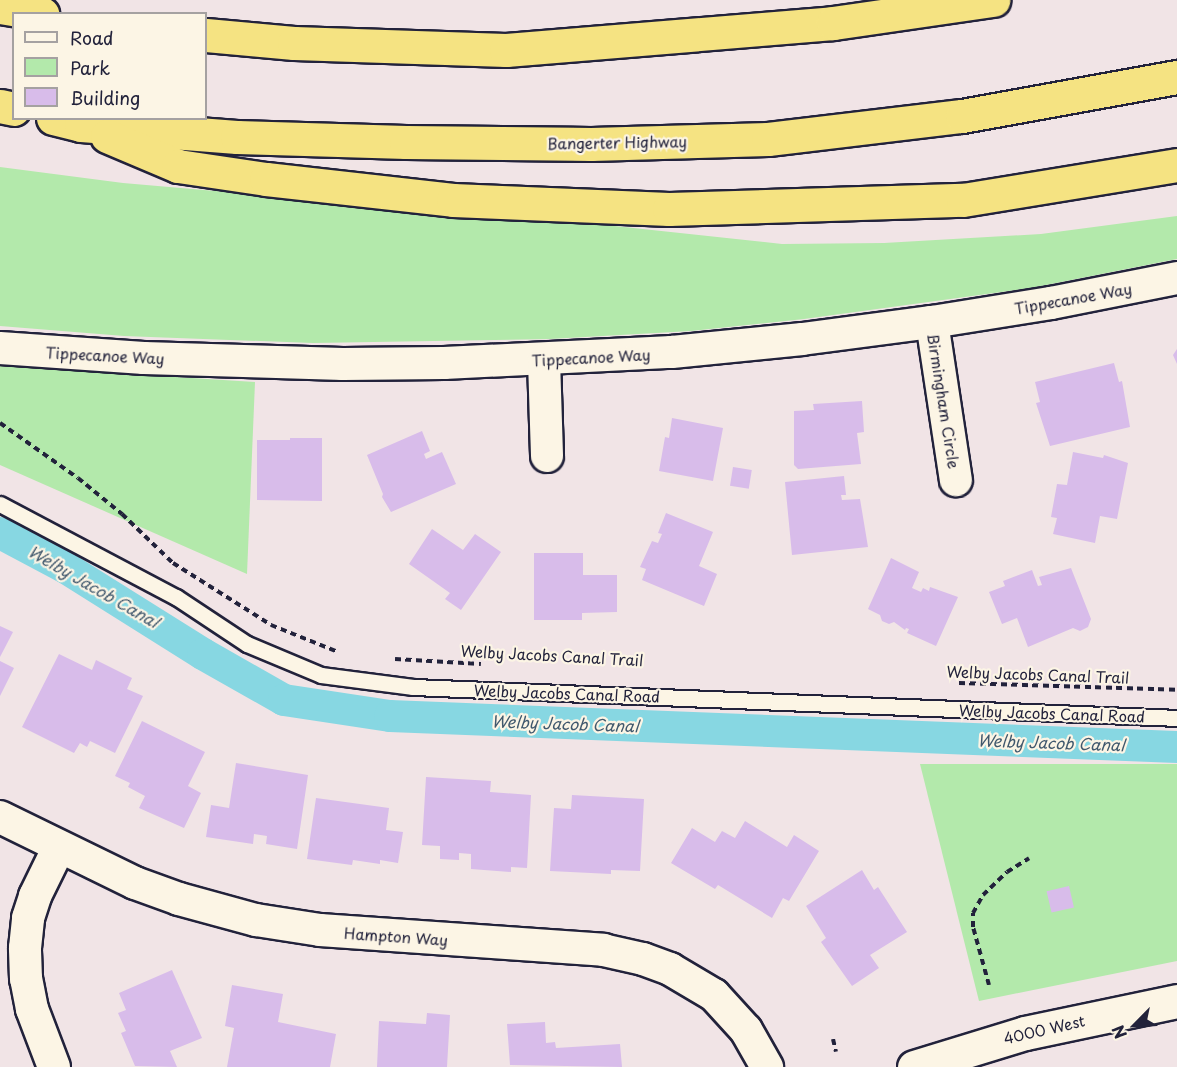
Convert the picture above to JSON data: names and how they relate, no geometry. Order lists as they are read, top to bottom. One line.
{"streets":{"highway":["Bangerter Highway"],"main road":["4000 West"],"street":["Tippecanoe Way","Birmingham Circle","Hampton Way"],"lane":["Welby Jacobs Canal Road"],"path":["Welby Jacobs Canal Trail"]},"crossings":[["Tippecanoe Way","Birmingham Circle"]],"water":["Welby Jacob Canal"],"legend":["Road","Park","Building"],"north":"bottom left"}
